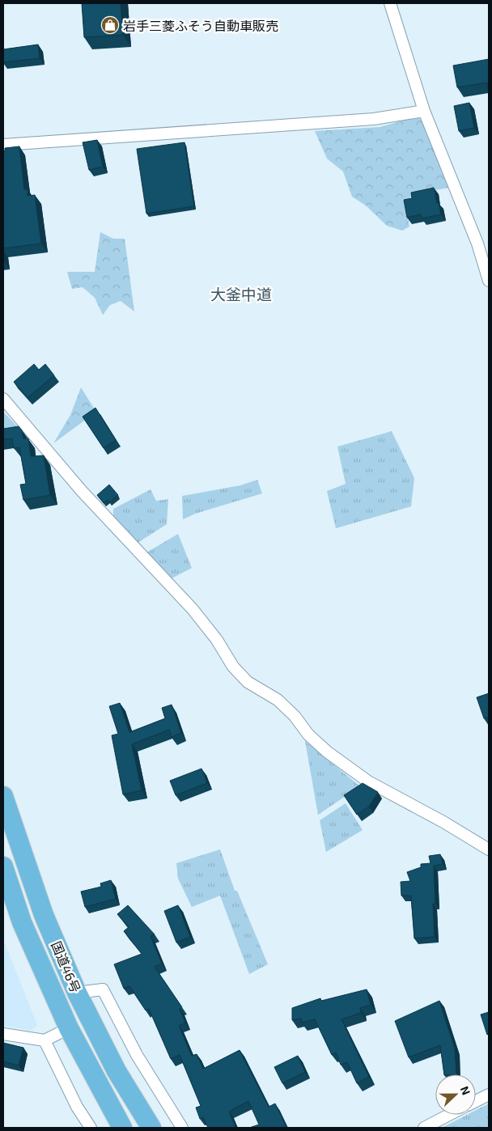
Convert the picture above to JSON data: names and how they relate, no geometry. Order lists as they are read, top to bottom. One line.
{"streets":{"highway":["国道46号"]},"districts":["大釜中道"],"places":{"shop":["岩手三菱ふそう自動車販売"]},"north":"right"}
